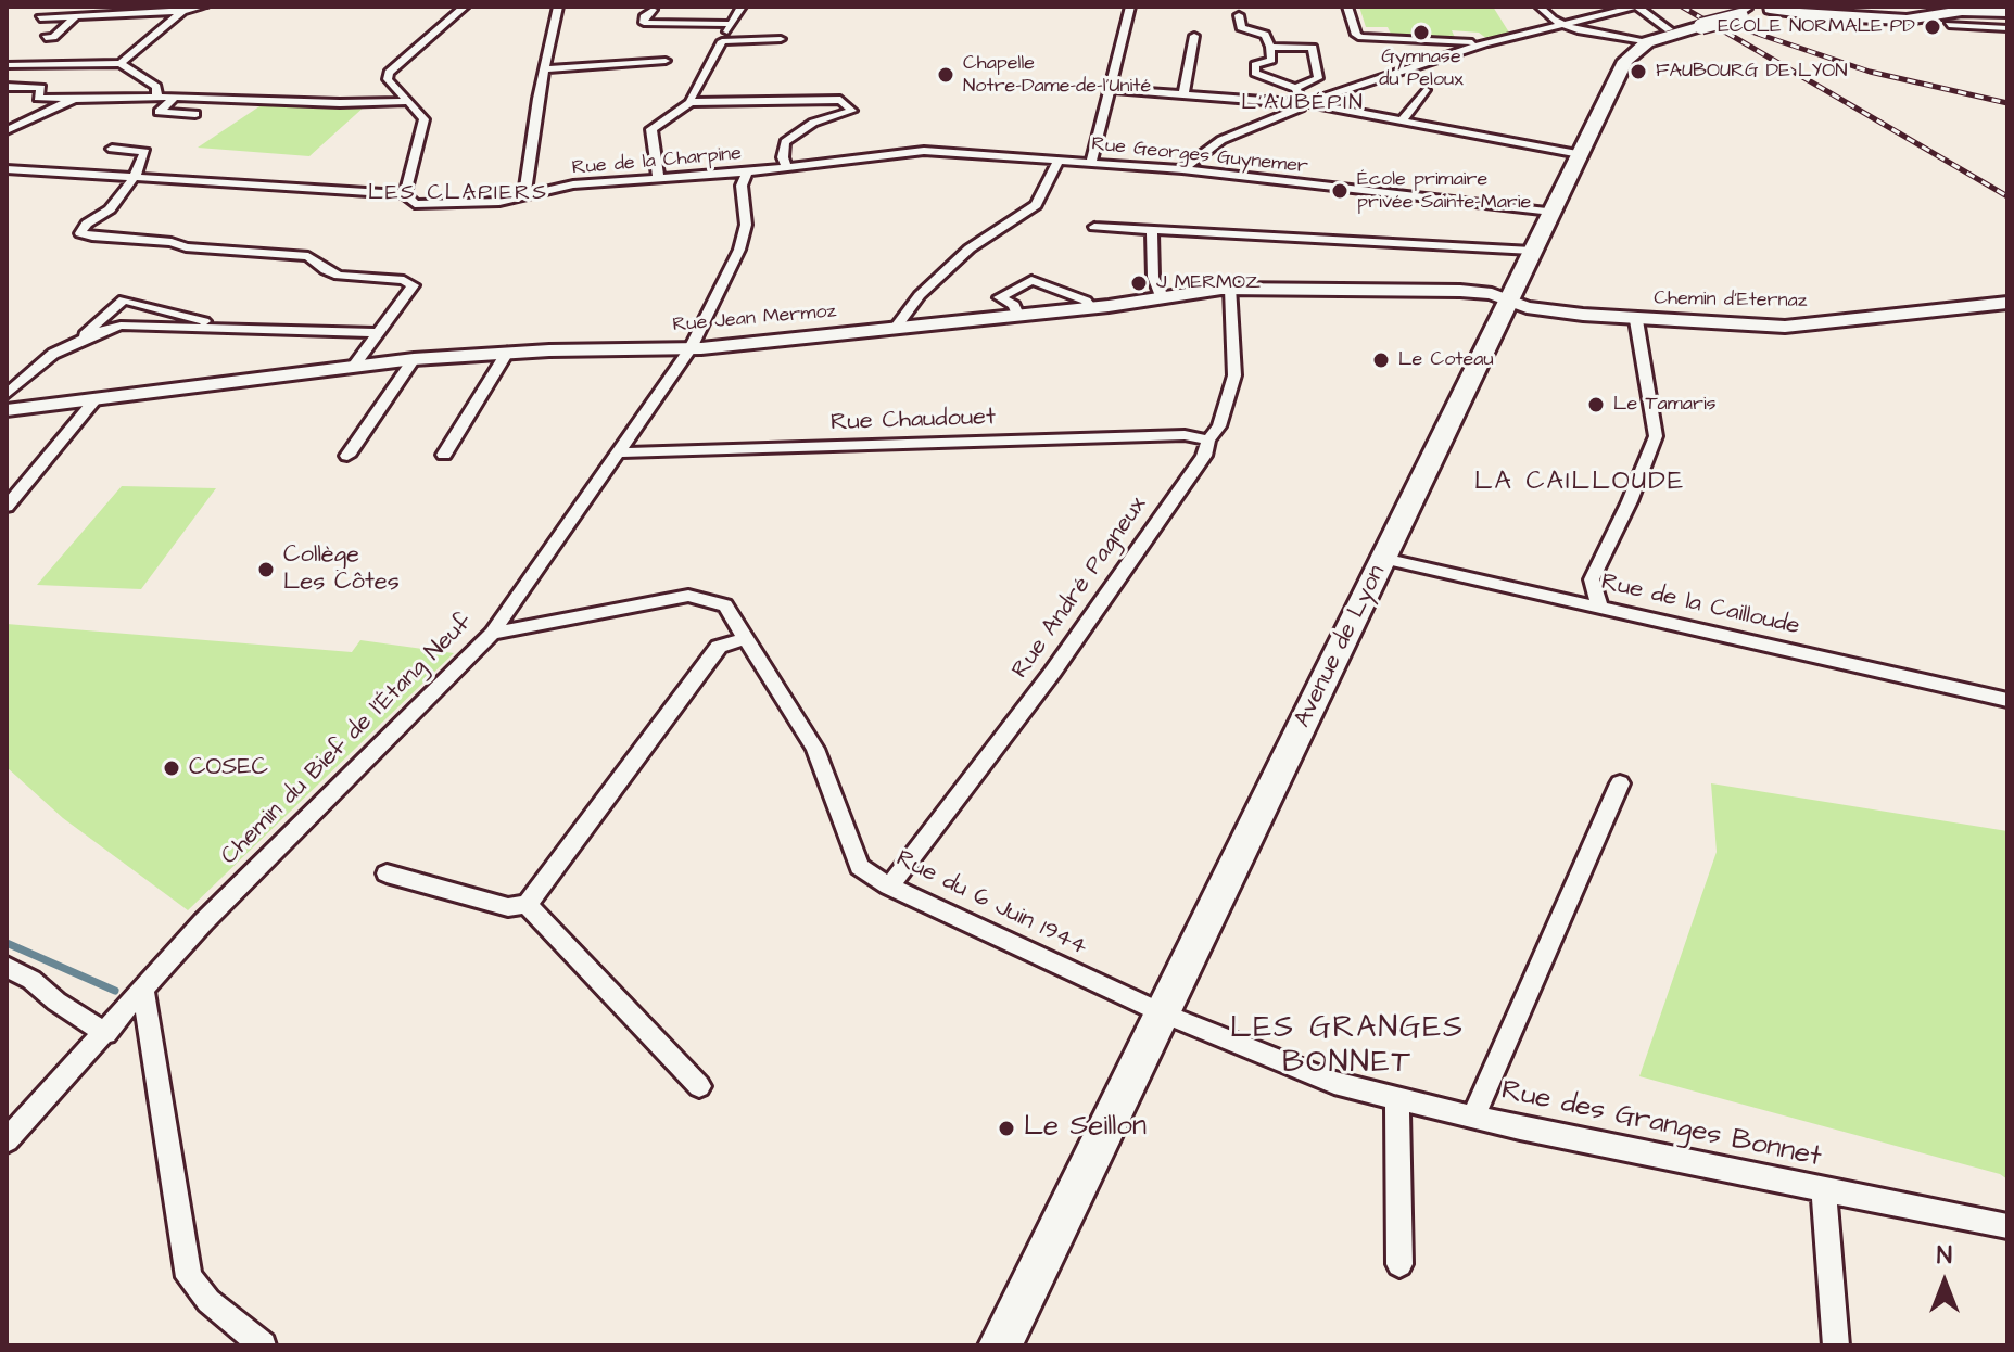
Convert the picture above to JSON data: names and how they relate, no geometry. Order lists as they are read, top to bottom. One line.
{"streets":{"main road":["Avenue de Lyon"],"street":["Rue Georges Guynemer","Rue de la Charpine","Chemin d'Eternaz","Rue Jean Mermoz","Rue Chaudouet","Rue André Pagneux","Rue de la Cailloude","Chemin du Bief de l'Étang Neuf","Rue du 6 Juin 1944","Rue des Granges Bonnet"]},"crossings":[["Rue Georges Guynemer","Rue de la Charpine"],["Rue Georges Guynemer","Avenue de Lyon"],["Rue de la Charpine","Chemin du Bief de l'Étang Neuf"],["Chemin d'Eternaz","Rue Jean Mermoz"],["Chemin d'Eternaz","Avenue de Lyon"],["Rue Jean Mermoz","Rue André Pagneux"],["Rue Jean Mermoz","Avenue de Lyon"],["Rue Jean Mermoz","Chemin du Bief de l'Étang Neuf"],["Rue Chaudouet","Rue André Pagneux"],["Rue Chaudouet","Chemin du Bief de l'Étang Neuf"],["Rue André Pagneux","Rue du 6 Juin 1944"],["Rue de la Cailloude","Avenue de Lyon"],["Avenue de Lyon","Rue du 6 Juin 1944"],["Avenue de Lyon","Rue des Granges Bonnet"],["Chemin du Bief de l'Étang Neuf","Rue du 6 Juin 1944"],["Rue du 6 Juin 1944","Rue des Granges Bonnet"]],"districts":["L'AUBÉPIN","LES CLAPIERS","LA CAILLOUDE","LES GRANGES BONNET"],"places":["ECOLE NORMALE PD","Gymnase du Peloux","FAUBOURG DE LYON","Chapelle Notre-Dame-de-l'Unité","École primaire privée Sainte-Marie","J MERMOZ","Le Coteau","Le Tamaris","Collège Les Côtes","COSEC","Le Seillon"],"north":"top"}
